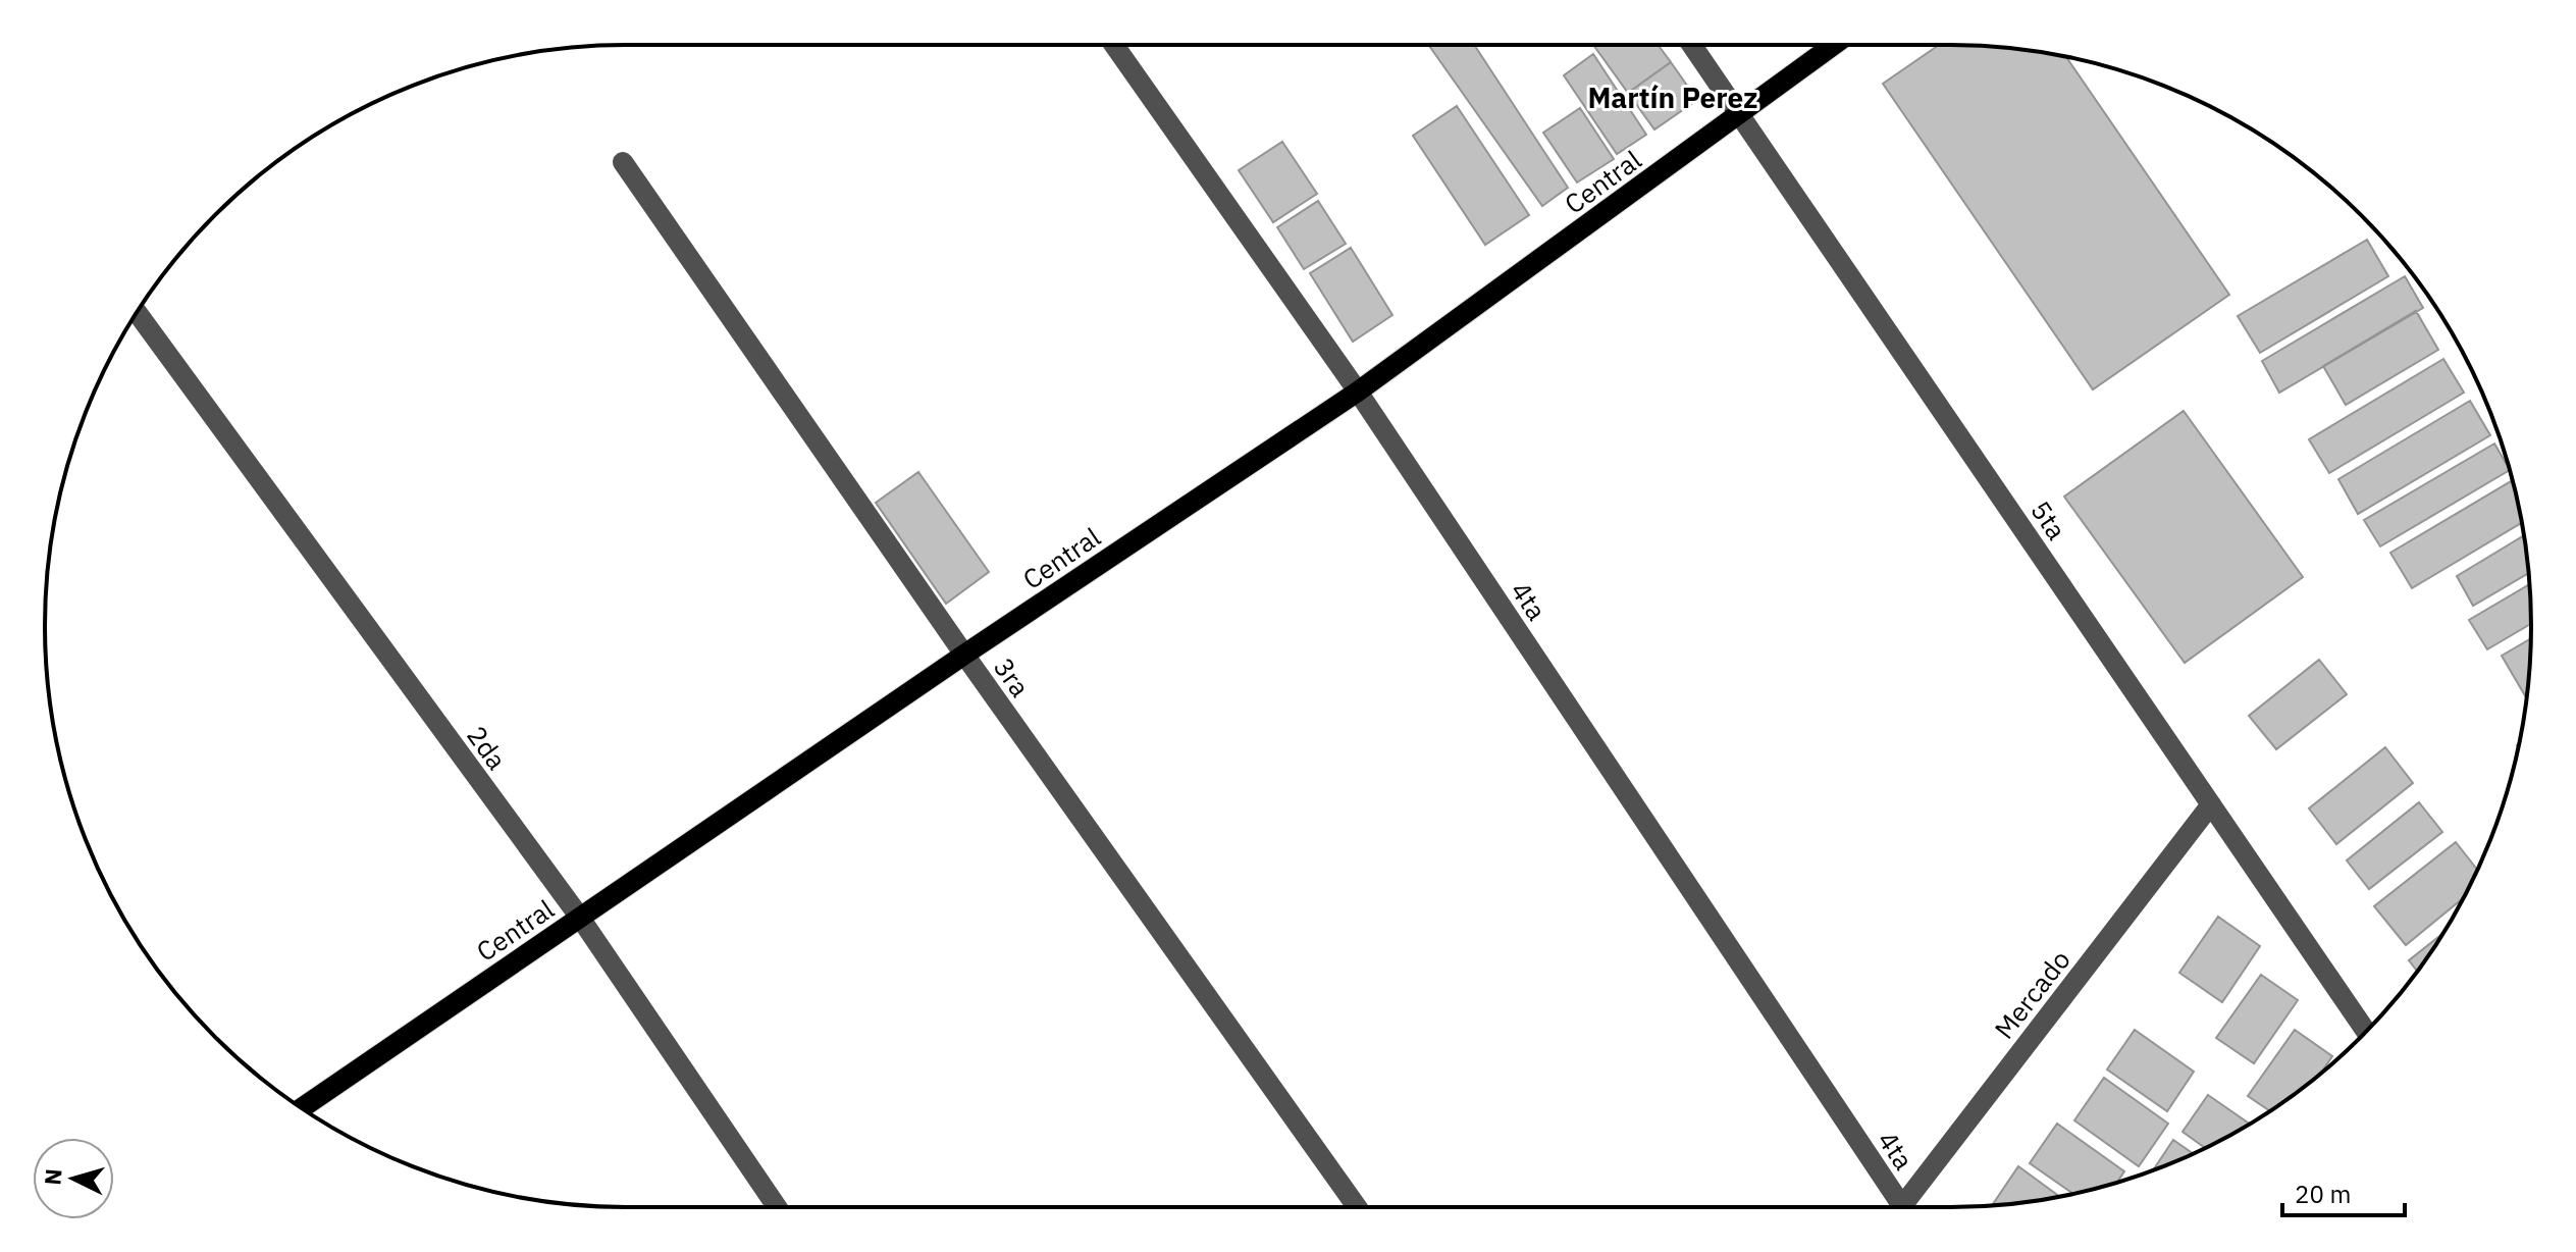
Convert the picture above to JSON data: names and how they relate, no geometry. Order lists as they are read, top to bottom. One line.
{"streets":{"main road":["Central"],"street":["5ta","4ta","3ra","2da","Mercado"]},"crossings":[["Central","5ta"],["Central","4ta"],["Central","3ra"],["Central","2da"],["5ta","Mercado"]],"districts":["Martín Perez"],"scale_bar":"20 m","north":"left"}
